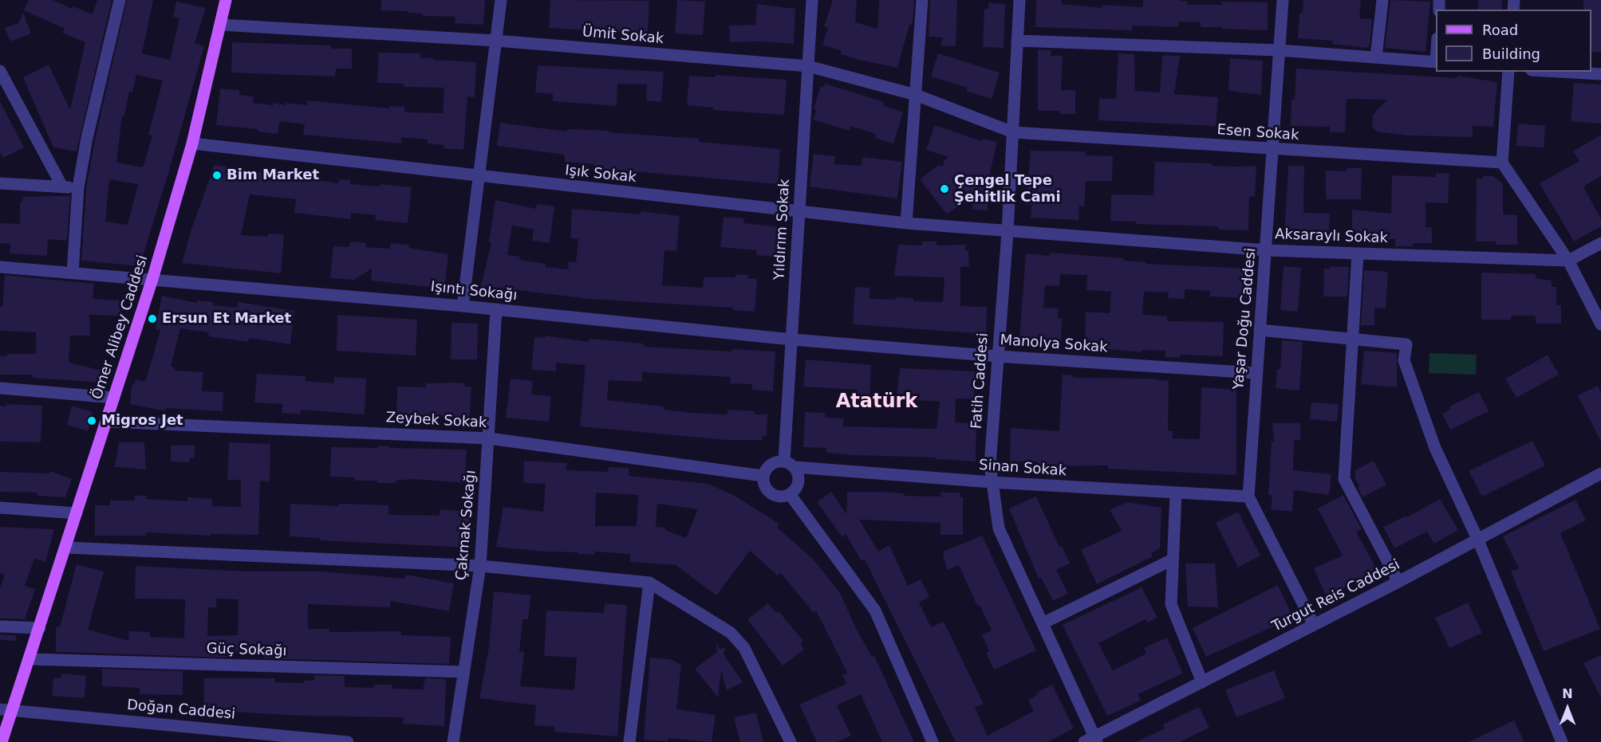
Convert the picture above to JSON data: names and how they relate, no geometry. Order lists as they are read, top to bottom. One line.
{"streets":{"main road":["Ömer Alibey Caddesi"],"street":["Ümit Sokak","Esen Sokak","Işık Sokak","Yıldırım Sokak","Aksaraylı Sokak","Işıntı Sokağı","Yaşar Doğu Caddesi","Manolya Sokak","Fatih Caddesi","Zeybek Sokak","Sinan Sokak","Çakmak Sokağı","Turgut Reis Caddesi","Güç Sokağı","Doğan Caddesi"]},"crossings":[["Ümit Sokak","Esen Sokak"],["Ümit Sokak","Yıldırım Sokak"],["Ümit Sokak","Ömer Alibey Caddesi"],["Ümit Sokak","Fatih Caddesi"],["Esen Sokak","Yaşar Doğu Caddesi"],["Esen Sokak","Fatih Caddesi"],["Işık Sokak","Yıldırım Sokak"],["Işık Sokak","Aksaraylı Sokak"],["Işık Sokak","Ömer Alibey Caddesi"],["Işık Sokak","Fatih Caddesi"],["Yıldırım Sokak","Işıntı Sokağı"],["Yıldırım Sokak","Manolya Sokak"],["Yıldırım Sokak","Zeybek Sokak"],["Yıldırım Sokak","Sinan Sokak"],["Aksaraylı Sokak","Yaşar Doğu Caddesi"],["Aksaraylı Sokak","Fatih Caddesi"],["Işıntı Sokağı","Ömer Alibey Caddesi"],["Işıntı Sokağı","Manolya Sokak"],["Işıntı Sokağı","Çakmak Sokağı"],["Yaşar Doğu Caddesi","Manolya Sokak"],["Yaşar Doğu Caddesi","Sinan Sokak"],["Ömer Alibey Caddesi","Zeybek Sokak"],["Ömer Alibey Caddesi","Güç Sokağı"],["Ömer Alibey Caddesi","Doğan Caddesi"],["Manolya Sokak","Fatih Caddesi"],["Fatih Caddesi","Sinan Sokak"],["Fatih Caddesi","Turgut Reis Caddesi"],["Zeybek Sokak","Sinan Sokak"],["Zeybek Sokak","Çakmak Sokağı"],["Çakmak Sokağı","Güç Sokağı"]],"districts":["Atatürk"],"places":["Bim Market","Çengel Tepe Şehitlik Cami","Ersun Et Market","Migros Jet"],"legend":["Road","Building"],"north":"top"}
